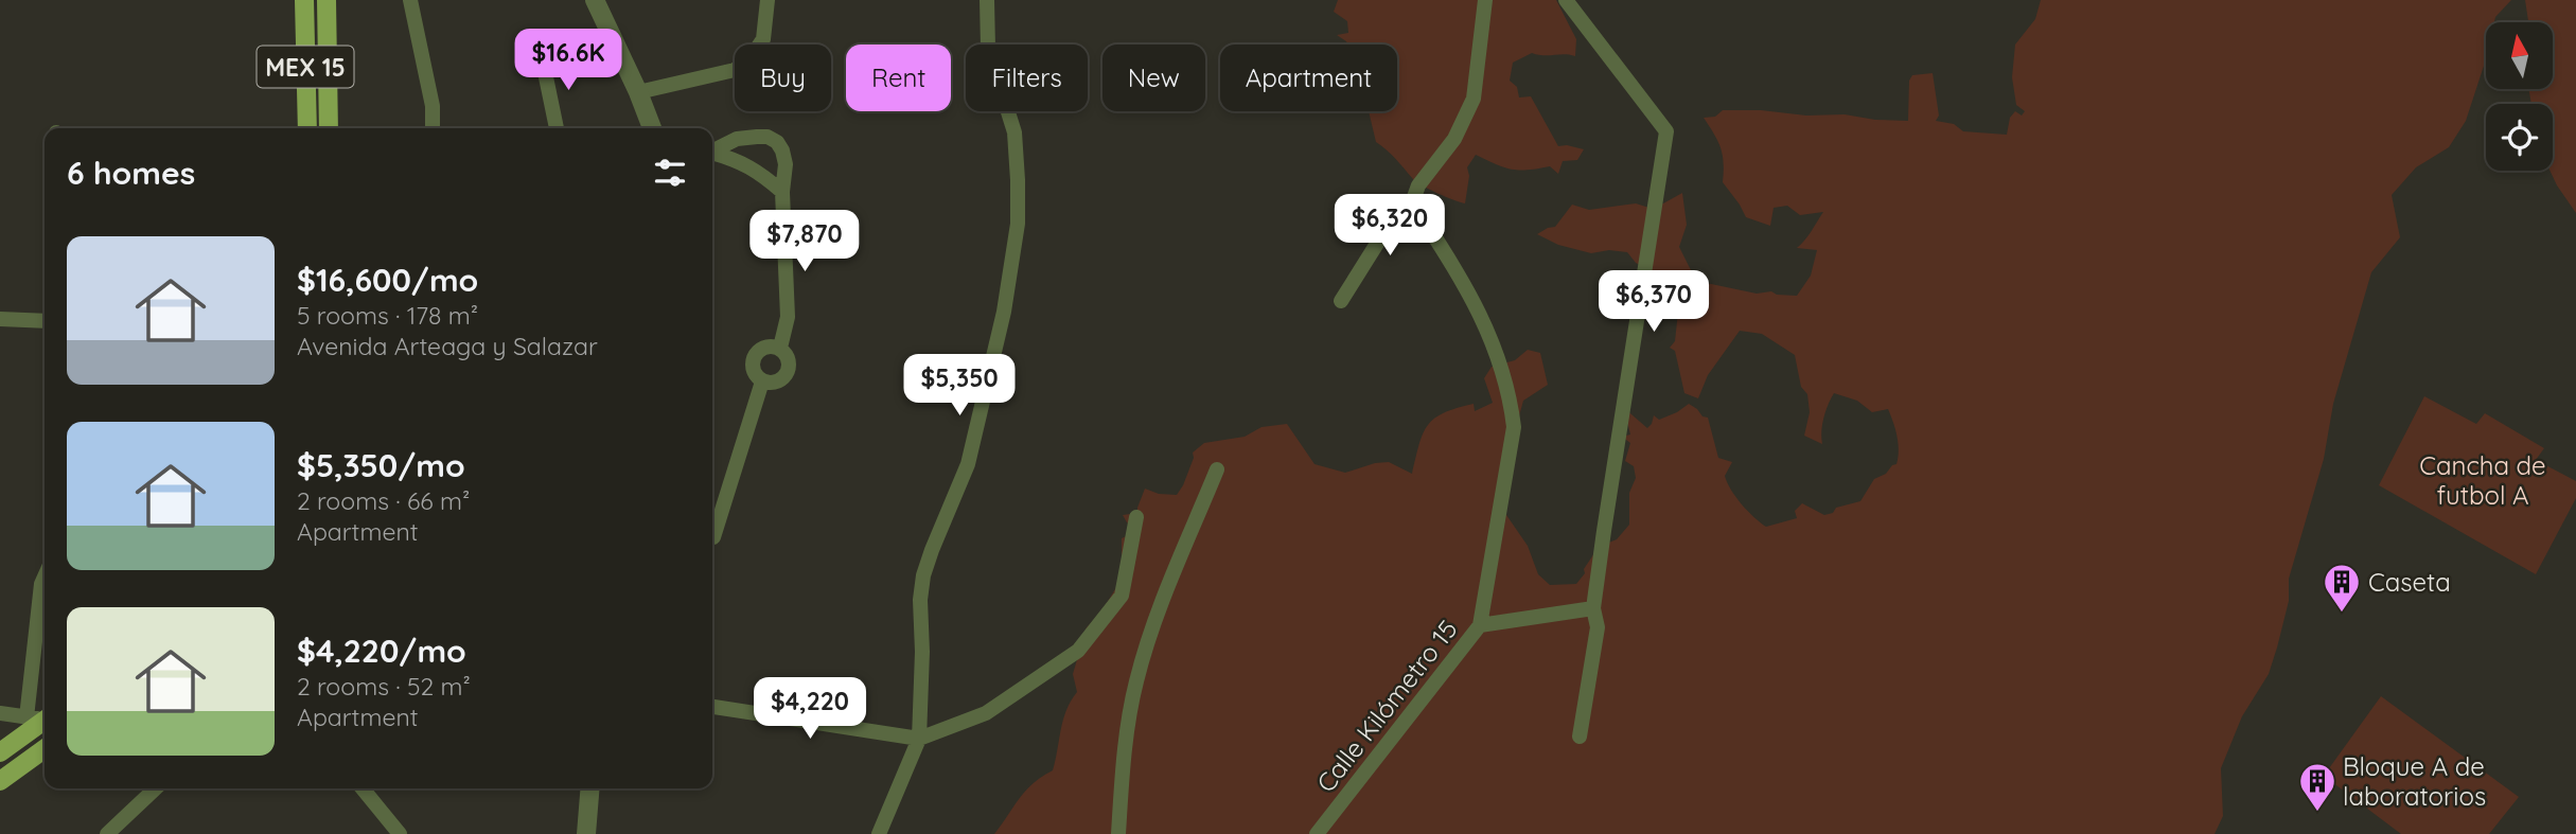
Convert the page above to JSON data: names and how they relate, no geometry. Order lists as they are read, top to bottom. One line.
{"streets":{"main road":["MEX 15"],"street":["Calle Kilómetro 15"]},"parks":["Cancha de futbol A"],"places":{"building":["Caseta","Bloque A de laboratorios"]},"north":"top","page":{"price":["$16.6K","$6,320","$7,870","$6,370","$5,350","$4,220"],"chip":["Buy","Rent","Filters","New","Apartment"],"heading":"6 homes","list":[{"name":"$16,600/mo","note":"5 rooms · 178 m² · Avenida Arteaga y Salazar"},{"name":"$5,350/mo","note":"2 rooms · 66 m² · Apartment"},{"name":"$4,220/mo","note":"2 rooms · 52 m² · Apartment"}]}}
